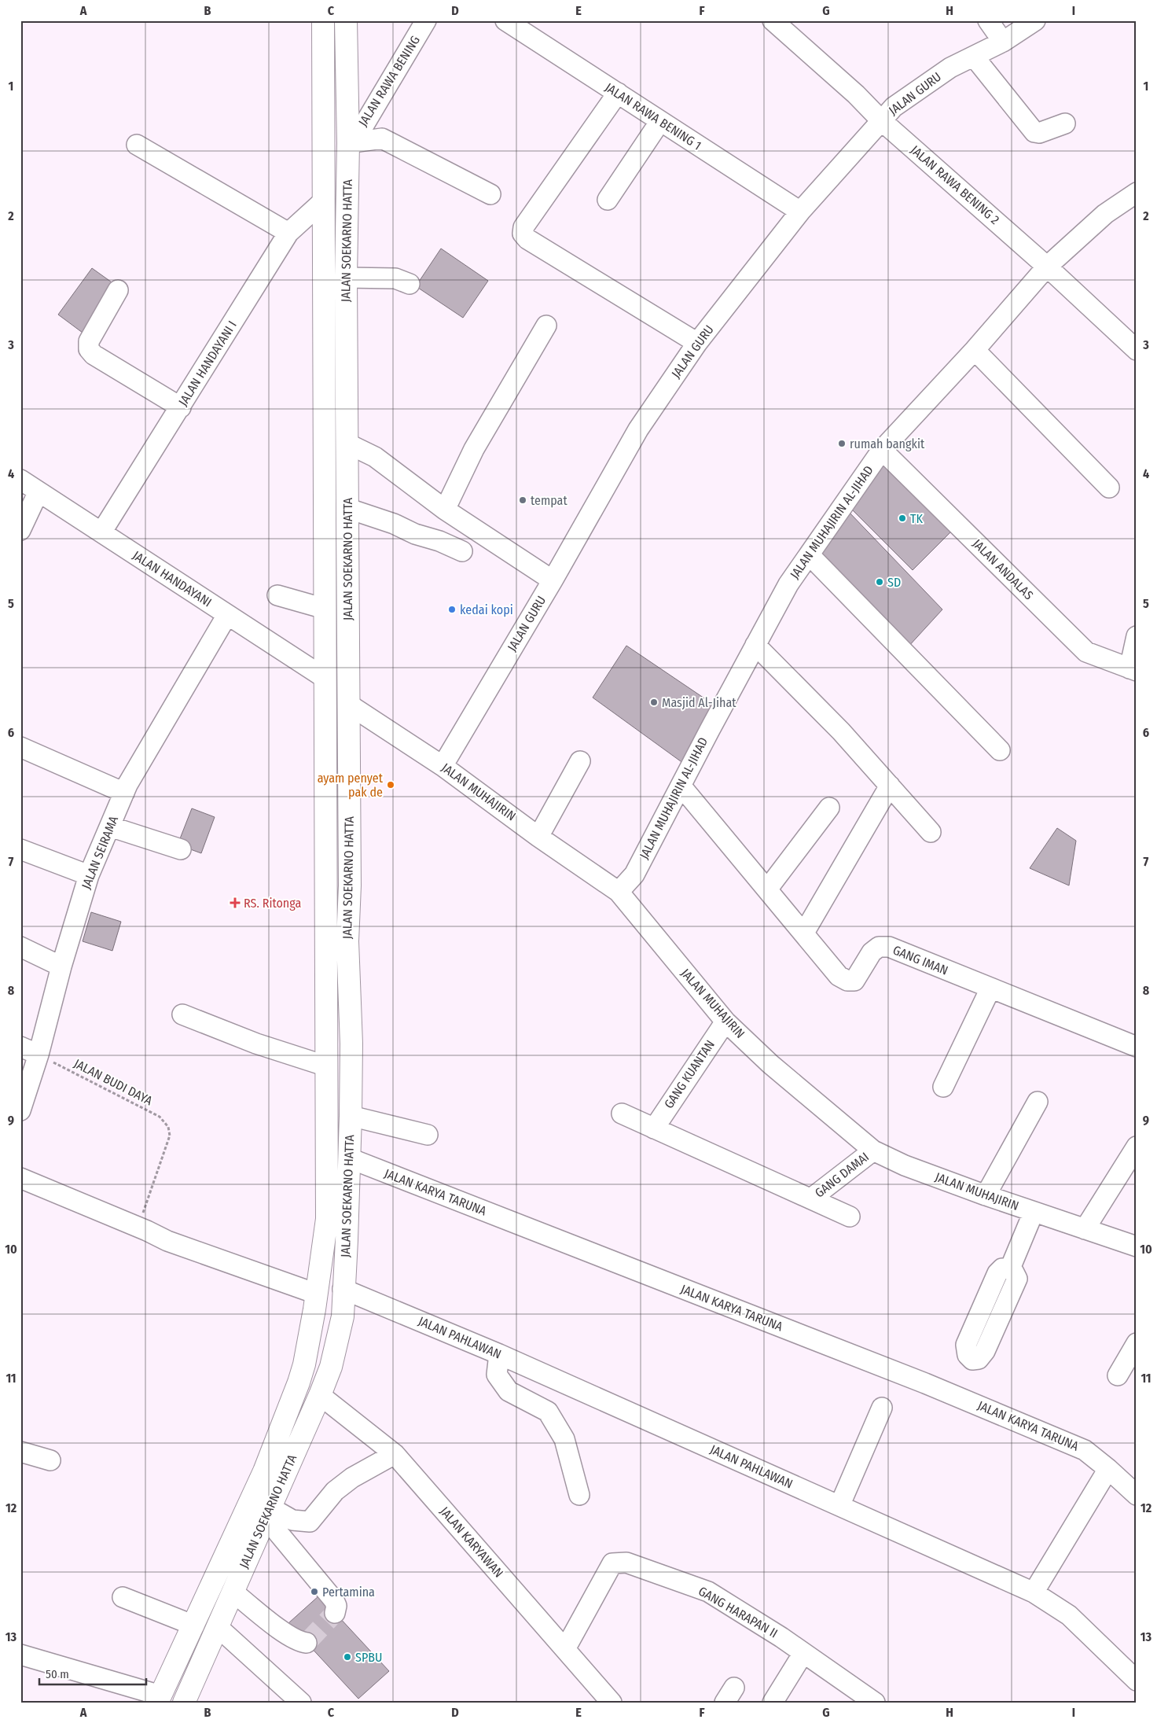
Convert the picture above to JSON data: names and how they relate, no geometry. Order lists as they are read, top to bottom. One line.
{"streets":{"main road":["JALAN SOEKARNO HATTA"],"street":["JALAN RAWA BENING","JALAN GURU","JALAN RAWA BENING 1","JALAN RAWA BENING 2","JALAN HANDAYANI I","JALAN MUHAJIRIN AL-JIHAD","JALAN ANDALAS","JALAN HANDAYANI","JALAN MUHAJIRIN","JALAN SEIRAMA","GANG IMAN","GANG KUANTAN","GANG DAMAI","JALAN KARYA TARUNA","JALAN PAHLAWAN","JALAN KARYAWAN","GANG HARAPAN II"],"path":["JALAN BUDI DAYA"]},"crossings":[["JALAN RAWA BENING","JALAN SOEKARNO HATTA"],["JALAN GURU","JALAN RAWA BENING 1"],["JALAN GURU","JALAN RAWA BENING 2"],["JALAN GURU","JALAN MUHAJIRIN"],["JALAN RAWA BENING 2","JALAN MUHAJIRIN AL-JIHAD"],["JALAN SOEKARNO HATTA","JALAN HANDAYANI I"],["JALAN SOEKARNO HATTA","JALAN HANDAYANI"],["JALAN SOEKARNO HATTA","JALAN MUHAJIRIN"],["JALAN SOEKARNO HATTA","JALAN KARYA TARUNA"],["JALAN SOEKARNO HATTA","JALAN PAHLAWAN"],["JALAN SOEKARNO HATTA","JALAN KARYAWAN"],["JALAN HANDAYANI I","JALAN HANDAYANI"],["JALAN MUHAJIRIN AL-JIHAD","JALAN ANDALAS"],["JALAN MUHAJIRIN AL-JIHAD","JALAN MUHAJIRIN"],["JALAN MUHAJIRIN AL-JIHAD","GANG IMAN"],["JALAN HANDAYANI","JALAN SEIRAMA"],["JALAN MUHAJIRIN","GANG KUANTAN"],["JALAN MUHAJIRIN","GANG DAMAI"],["JALAN SEIRAMA","JALAN BUDI DAYA"],["JALAN KARYAWAN","GANG HARAPAN II"]],"places":{"other":["rumah bangkit","tempat","TK","SD","kedai kopi","Masjid Al-Jihat","ayam penyet pak de","Pertamina","SPBU"],"health":["RS. Ritonga"]},"scale_bar":"50 m","grid":{"columns":["A","B","C","D","E","F","G","H","I"],"rows":["1","2","3","4","5","6","7","8","9","10","11","12","13"]}}
